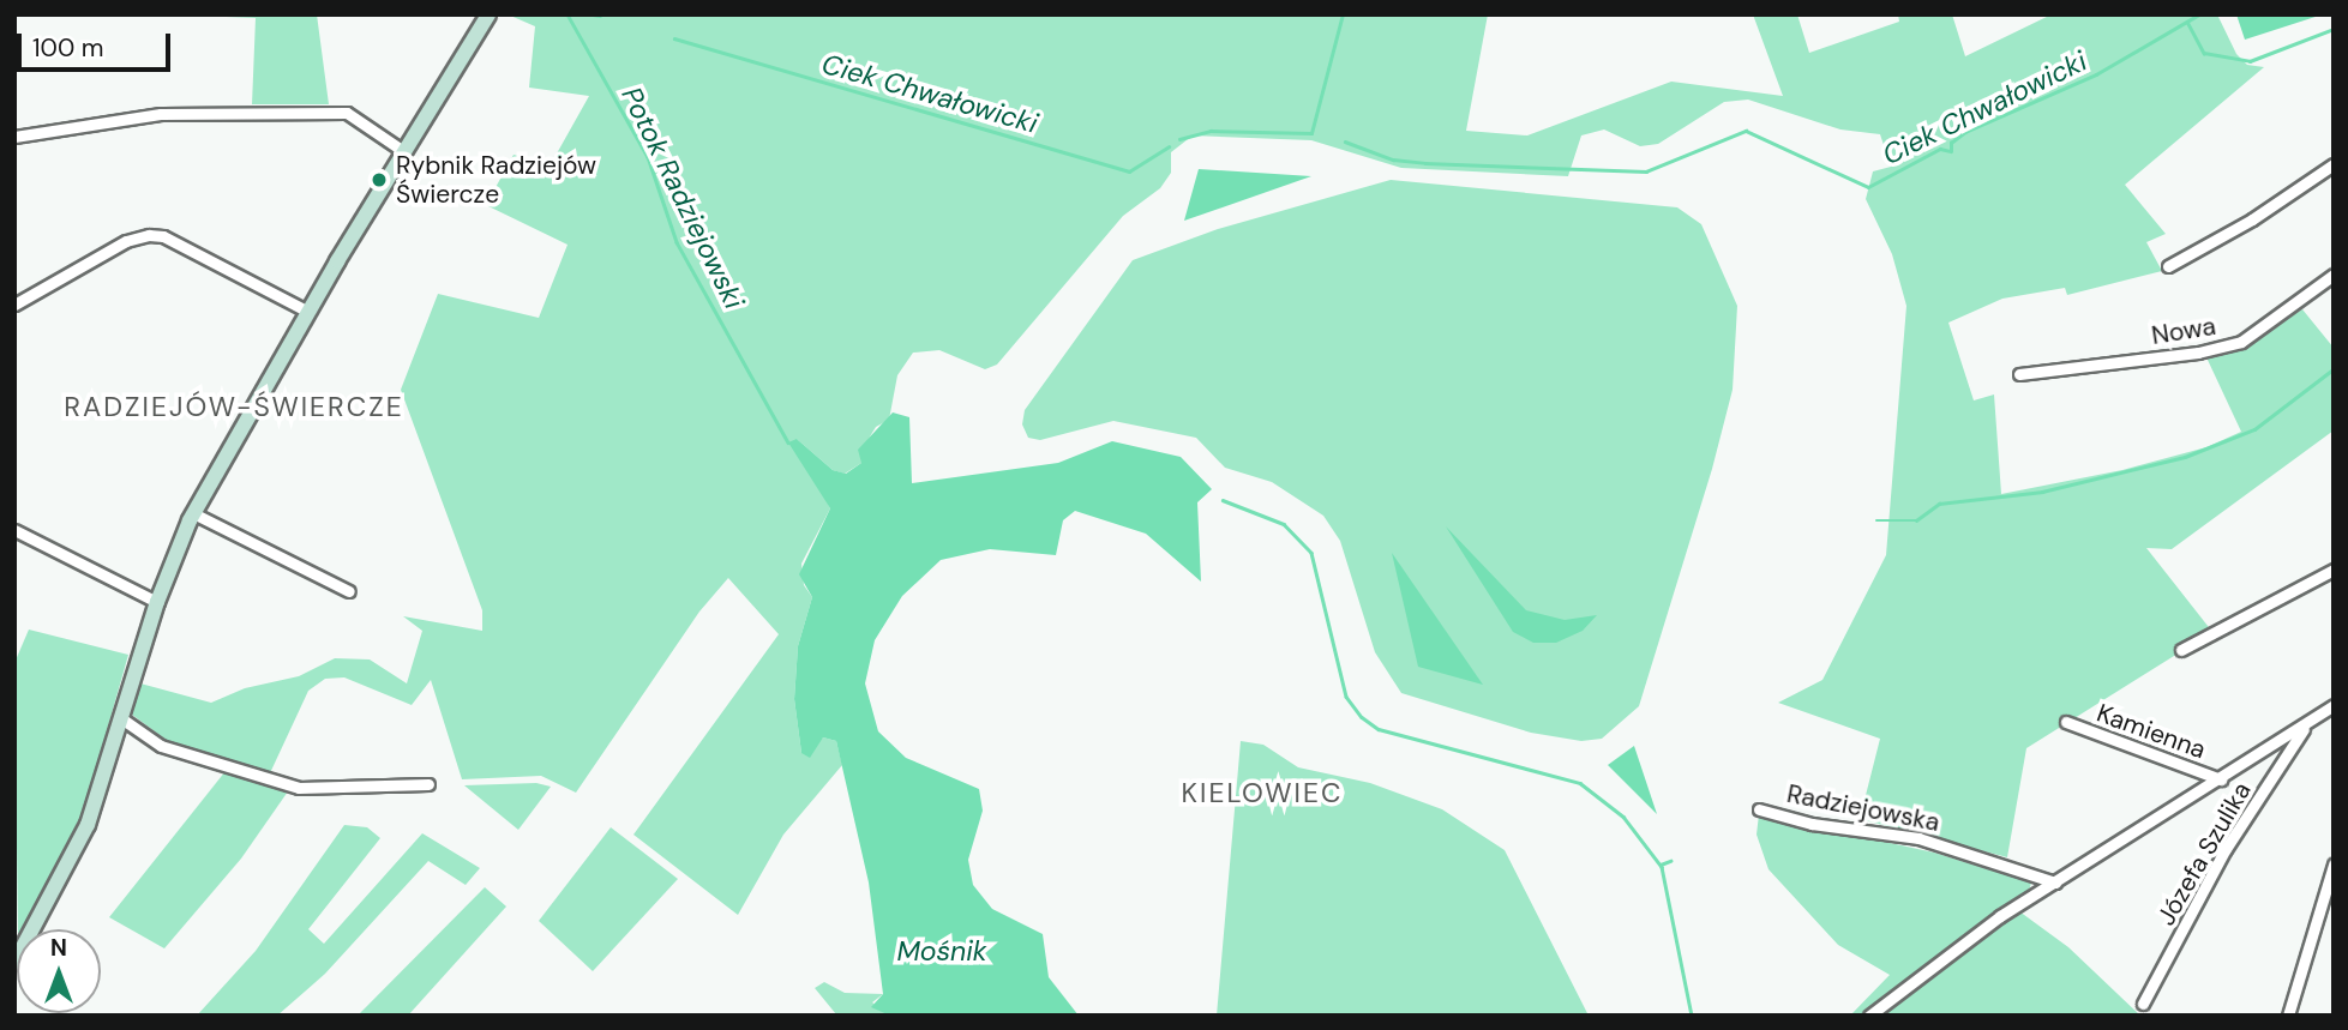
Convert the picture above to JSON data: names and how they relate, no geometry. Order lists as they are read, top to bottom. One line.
{"streets":{"street":["Nowa","Kamienna","Radziejowska","Józefa Szulika"]},"crossings":[["Kamienna","Józefa Szulika"]],"districts":["RADZIEJÓW-ŚWIERCZE","KIELOWIEC"],"water":["Ciek Chwałowicki","Potok Radziejowski","Mośnik"],"places":["Rybnik Radziejów Świercze"],"scale_bar":"100 m","north":"top"}
